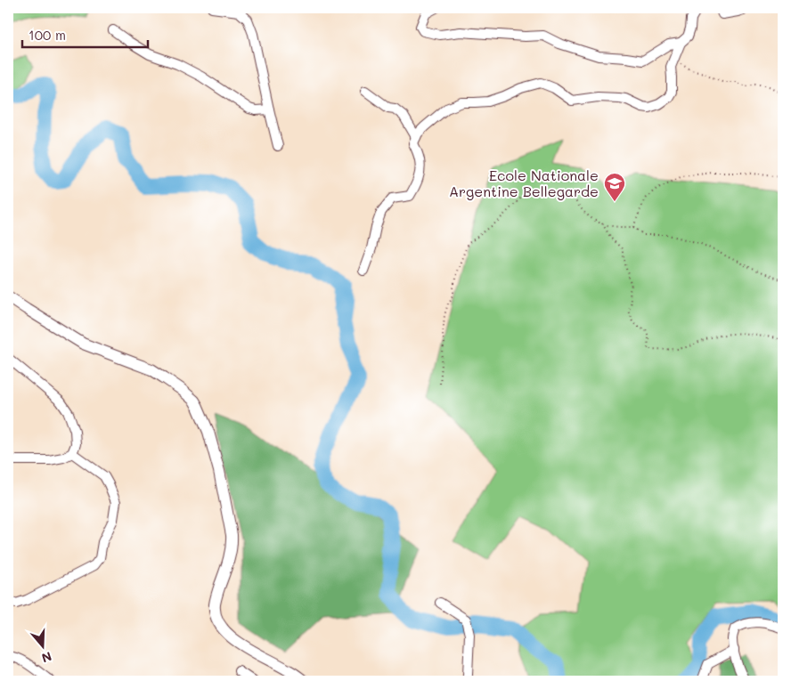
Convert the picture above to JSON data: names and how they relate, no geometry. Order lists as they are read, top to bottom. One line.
{"places":{"school or university":["Ecole Nationale Argentine Bellegarde"]},"scale_bar":"100 m","north":"bottom"}
